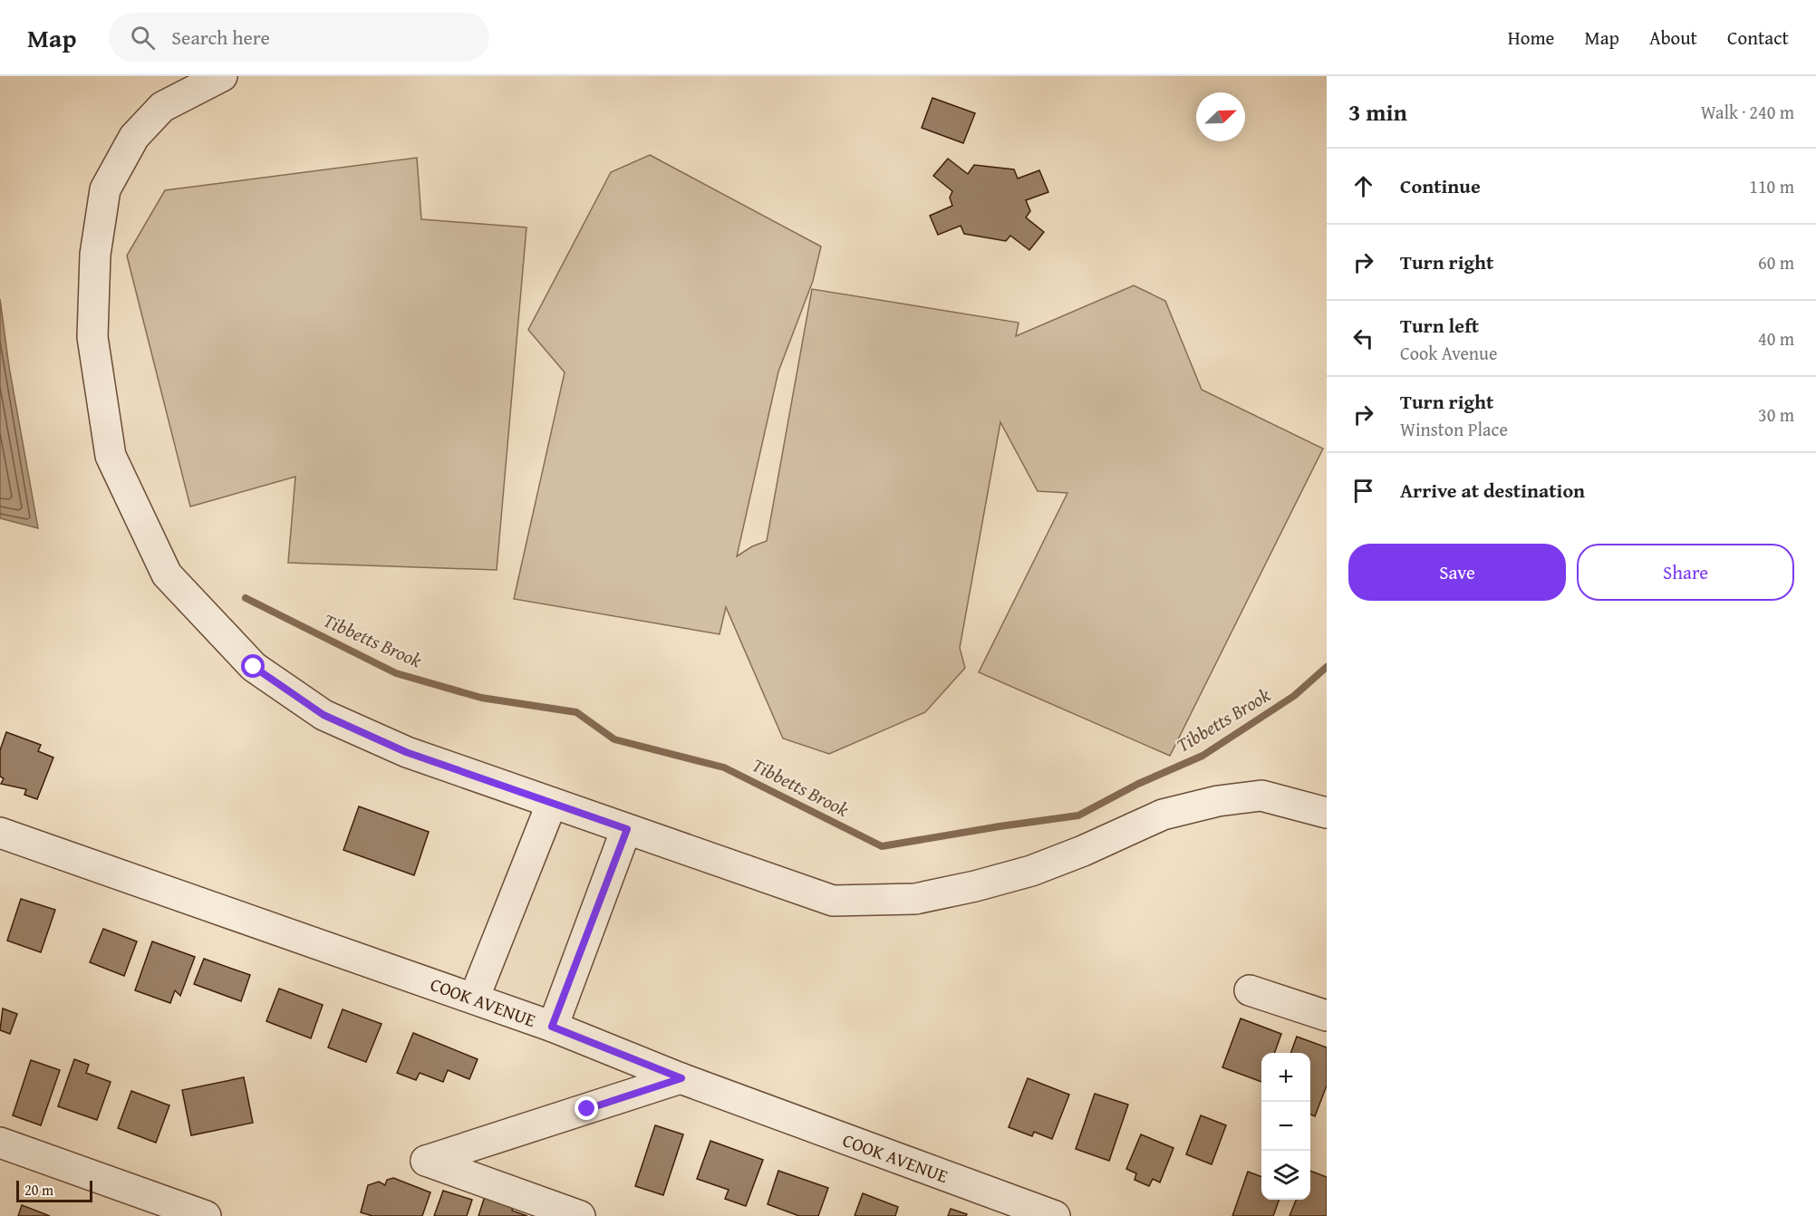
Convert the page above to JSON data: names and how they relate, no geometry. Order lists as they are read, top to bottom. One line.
{"streets":{"street":["COOK AVENUE"]},"water":["Tibbetts Brook"],"scale_bar":"20 m","north":"top right","page":{"header":"Map","search":"Search here","nav":["Home","Map","About","Contact"],"heading":["3 min","Walk · 240 m"],"list":[["Continue","110 m"],["Turn right","60 m"],["Turn left","Cook Avenue","40 m"],["Turn right","Winston Place","30 m"],"Arrive at destination"],"buttons":["Save","Share"],"map_buttons":["+","−"],"scale":"20 m"}}
